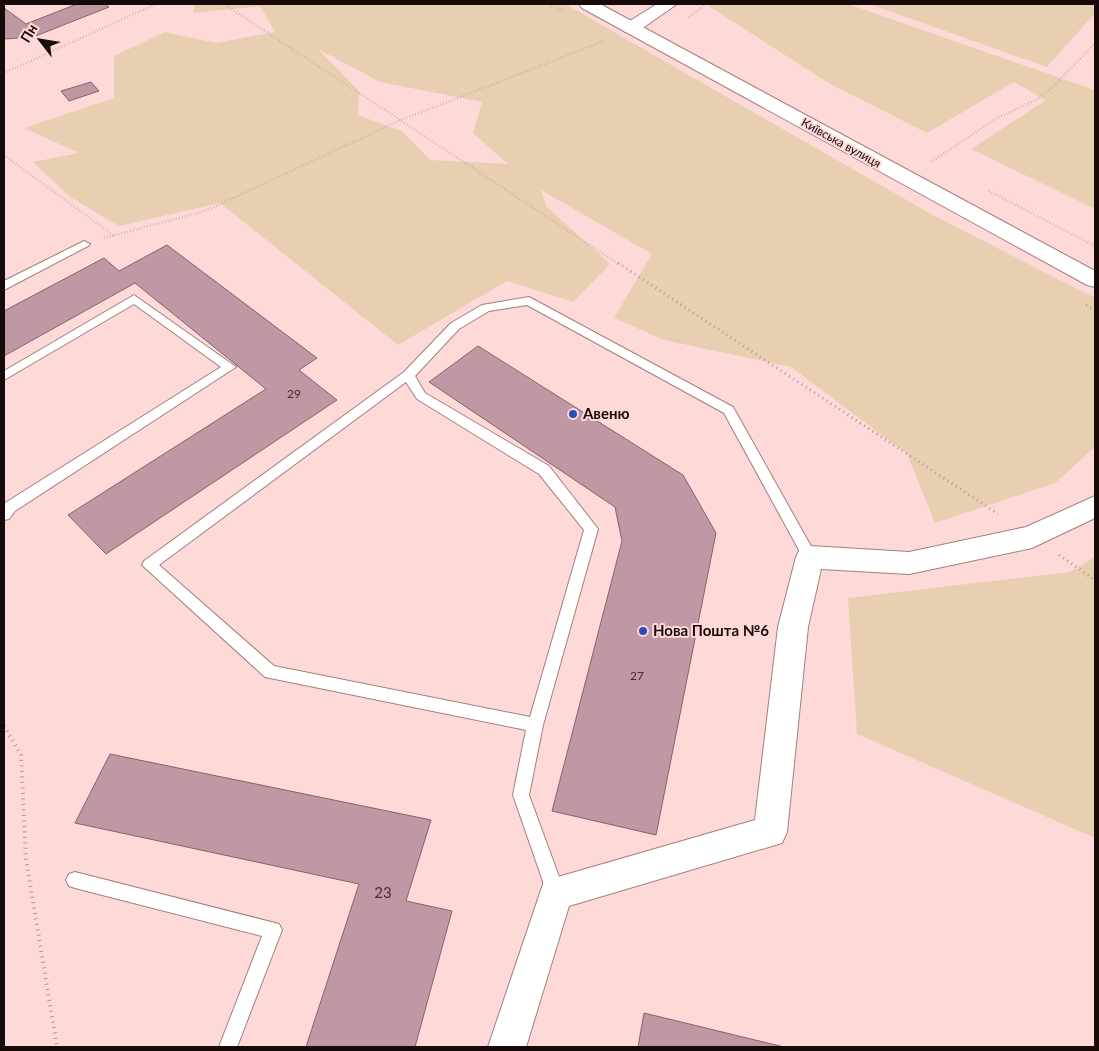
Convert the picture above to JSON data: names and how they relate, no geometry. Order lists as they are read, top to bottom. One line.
{"streets":{"street":["Київська вулиця"]},"places":["Авеню","Нова Пошта №6"],"house_numbers":["29","27","23"],"north":"top left"}
